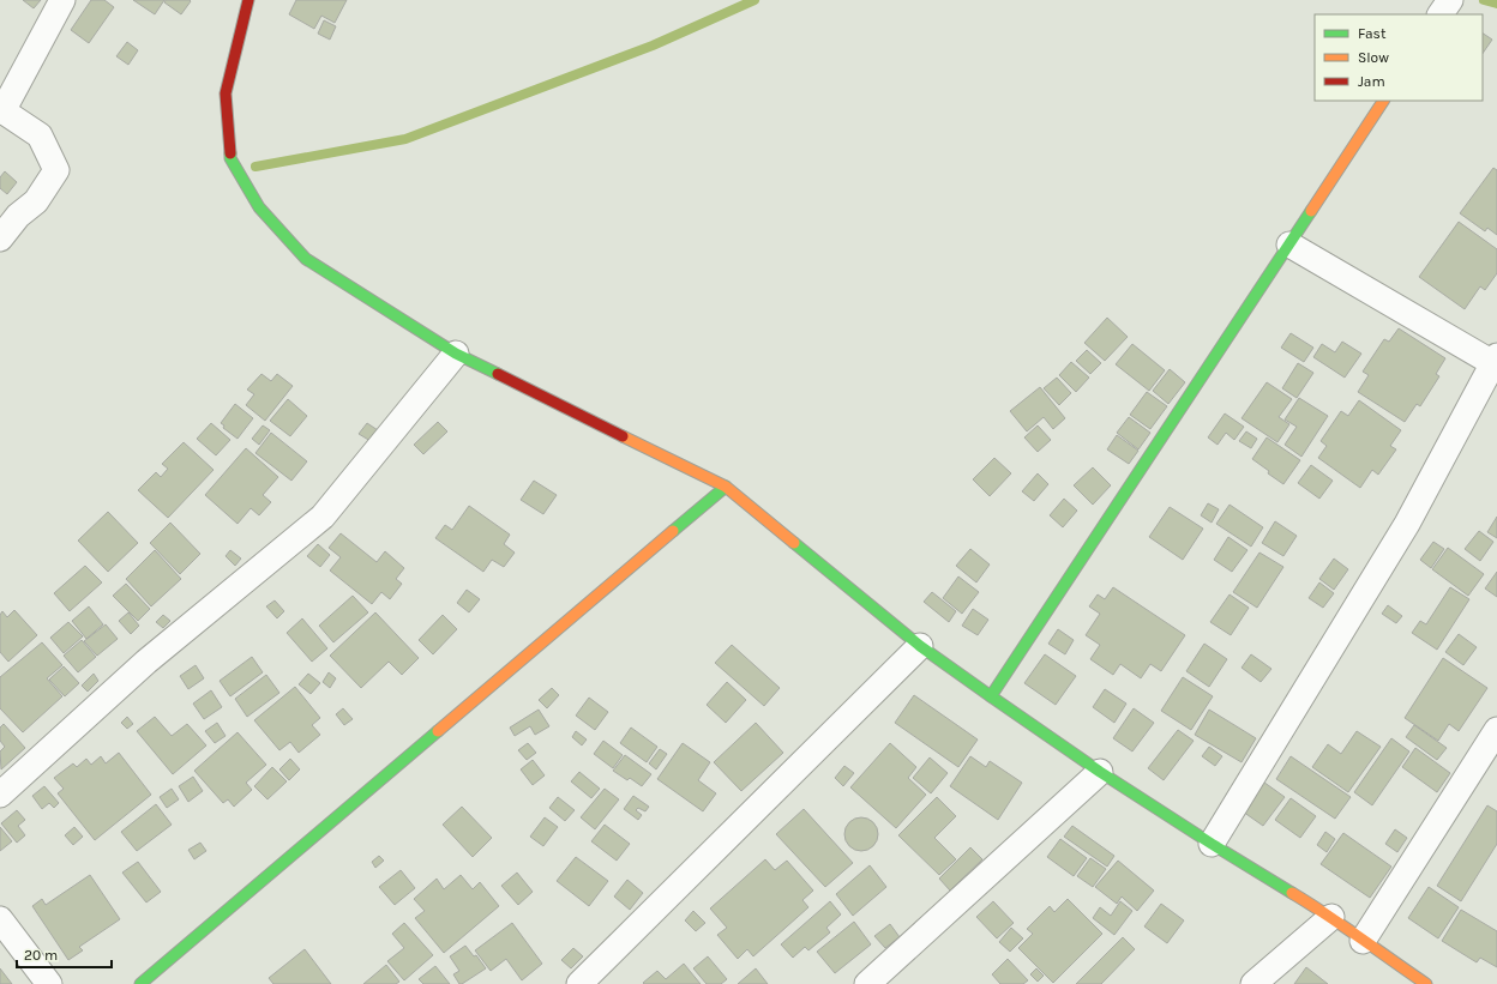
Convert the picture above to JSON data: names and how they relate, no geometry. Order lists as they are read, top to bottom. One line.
{"legend":["Fast","Slow","Jam"],"scale_bar":"20 m"}
